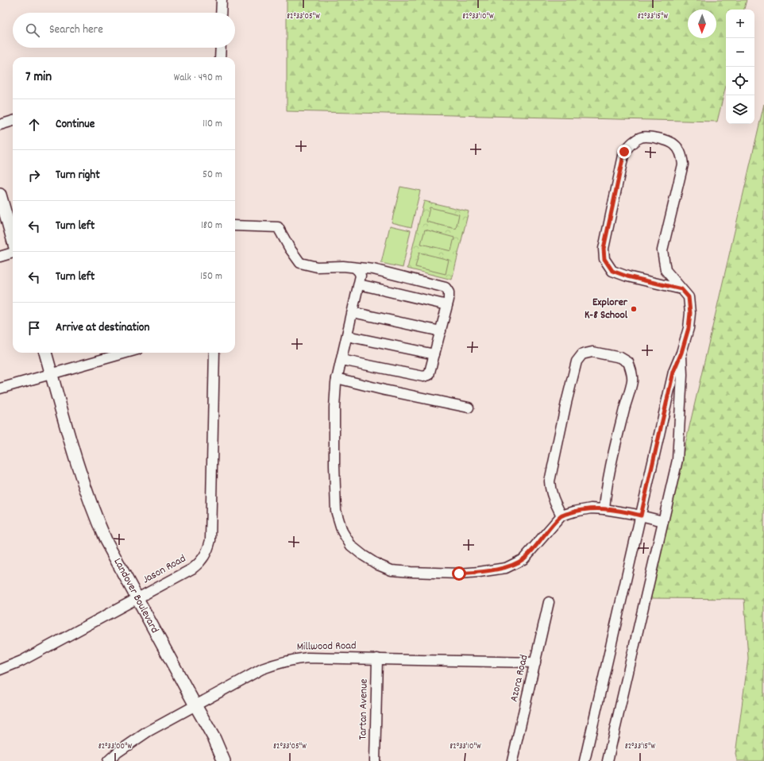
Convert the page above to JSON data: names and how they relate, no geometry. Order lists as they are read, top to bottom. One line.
{"streets":{"street":["Jason Road","Landover Boulevard","Millwood Road","Azora Road","Tartan Avenue"]},"crossings":[["Jason Road","Landover Boulevard"],["Landover Boulevard","Millwood Road"],["Millwood Road","Azora Road"],["Millwood Road","Tartan Avenue"]],"places":["Explorer K-8 School"],"north":"bottom","page":{"map_buttons":["+","−"],"search":"Search here","heading":["7 min","Walk · 490 m"],"list":[["Continue","110 m"],["Turn right","50 m"],["Turn left","180 m"],["Turn left","150 m"],"Arrive at destination"]},"coordinates":["82°33'05\"W","82°33'10\"W","82°33'15\"W","82°33'00\"W"]}
